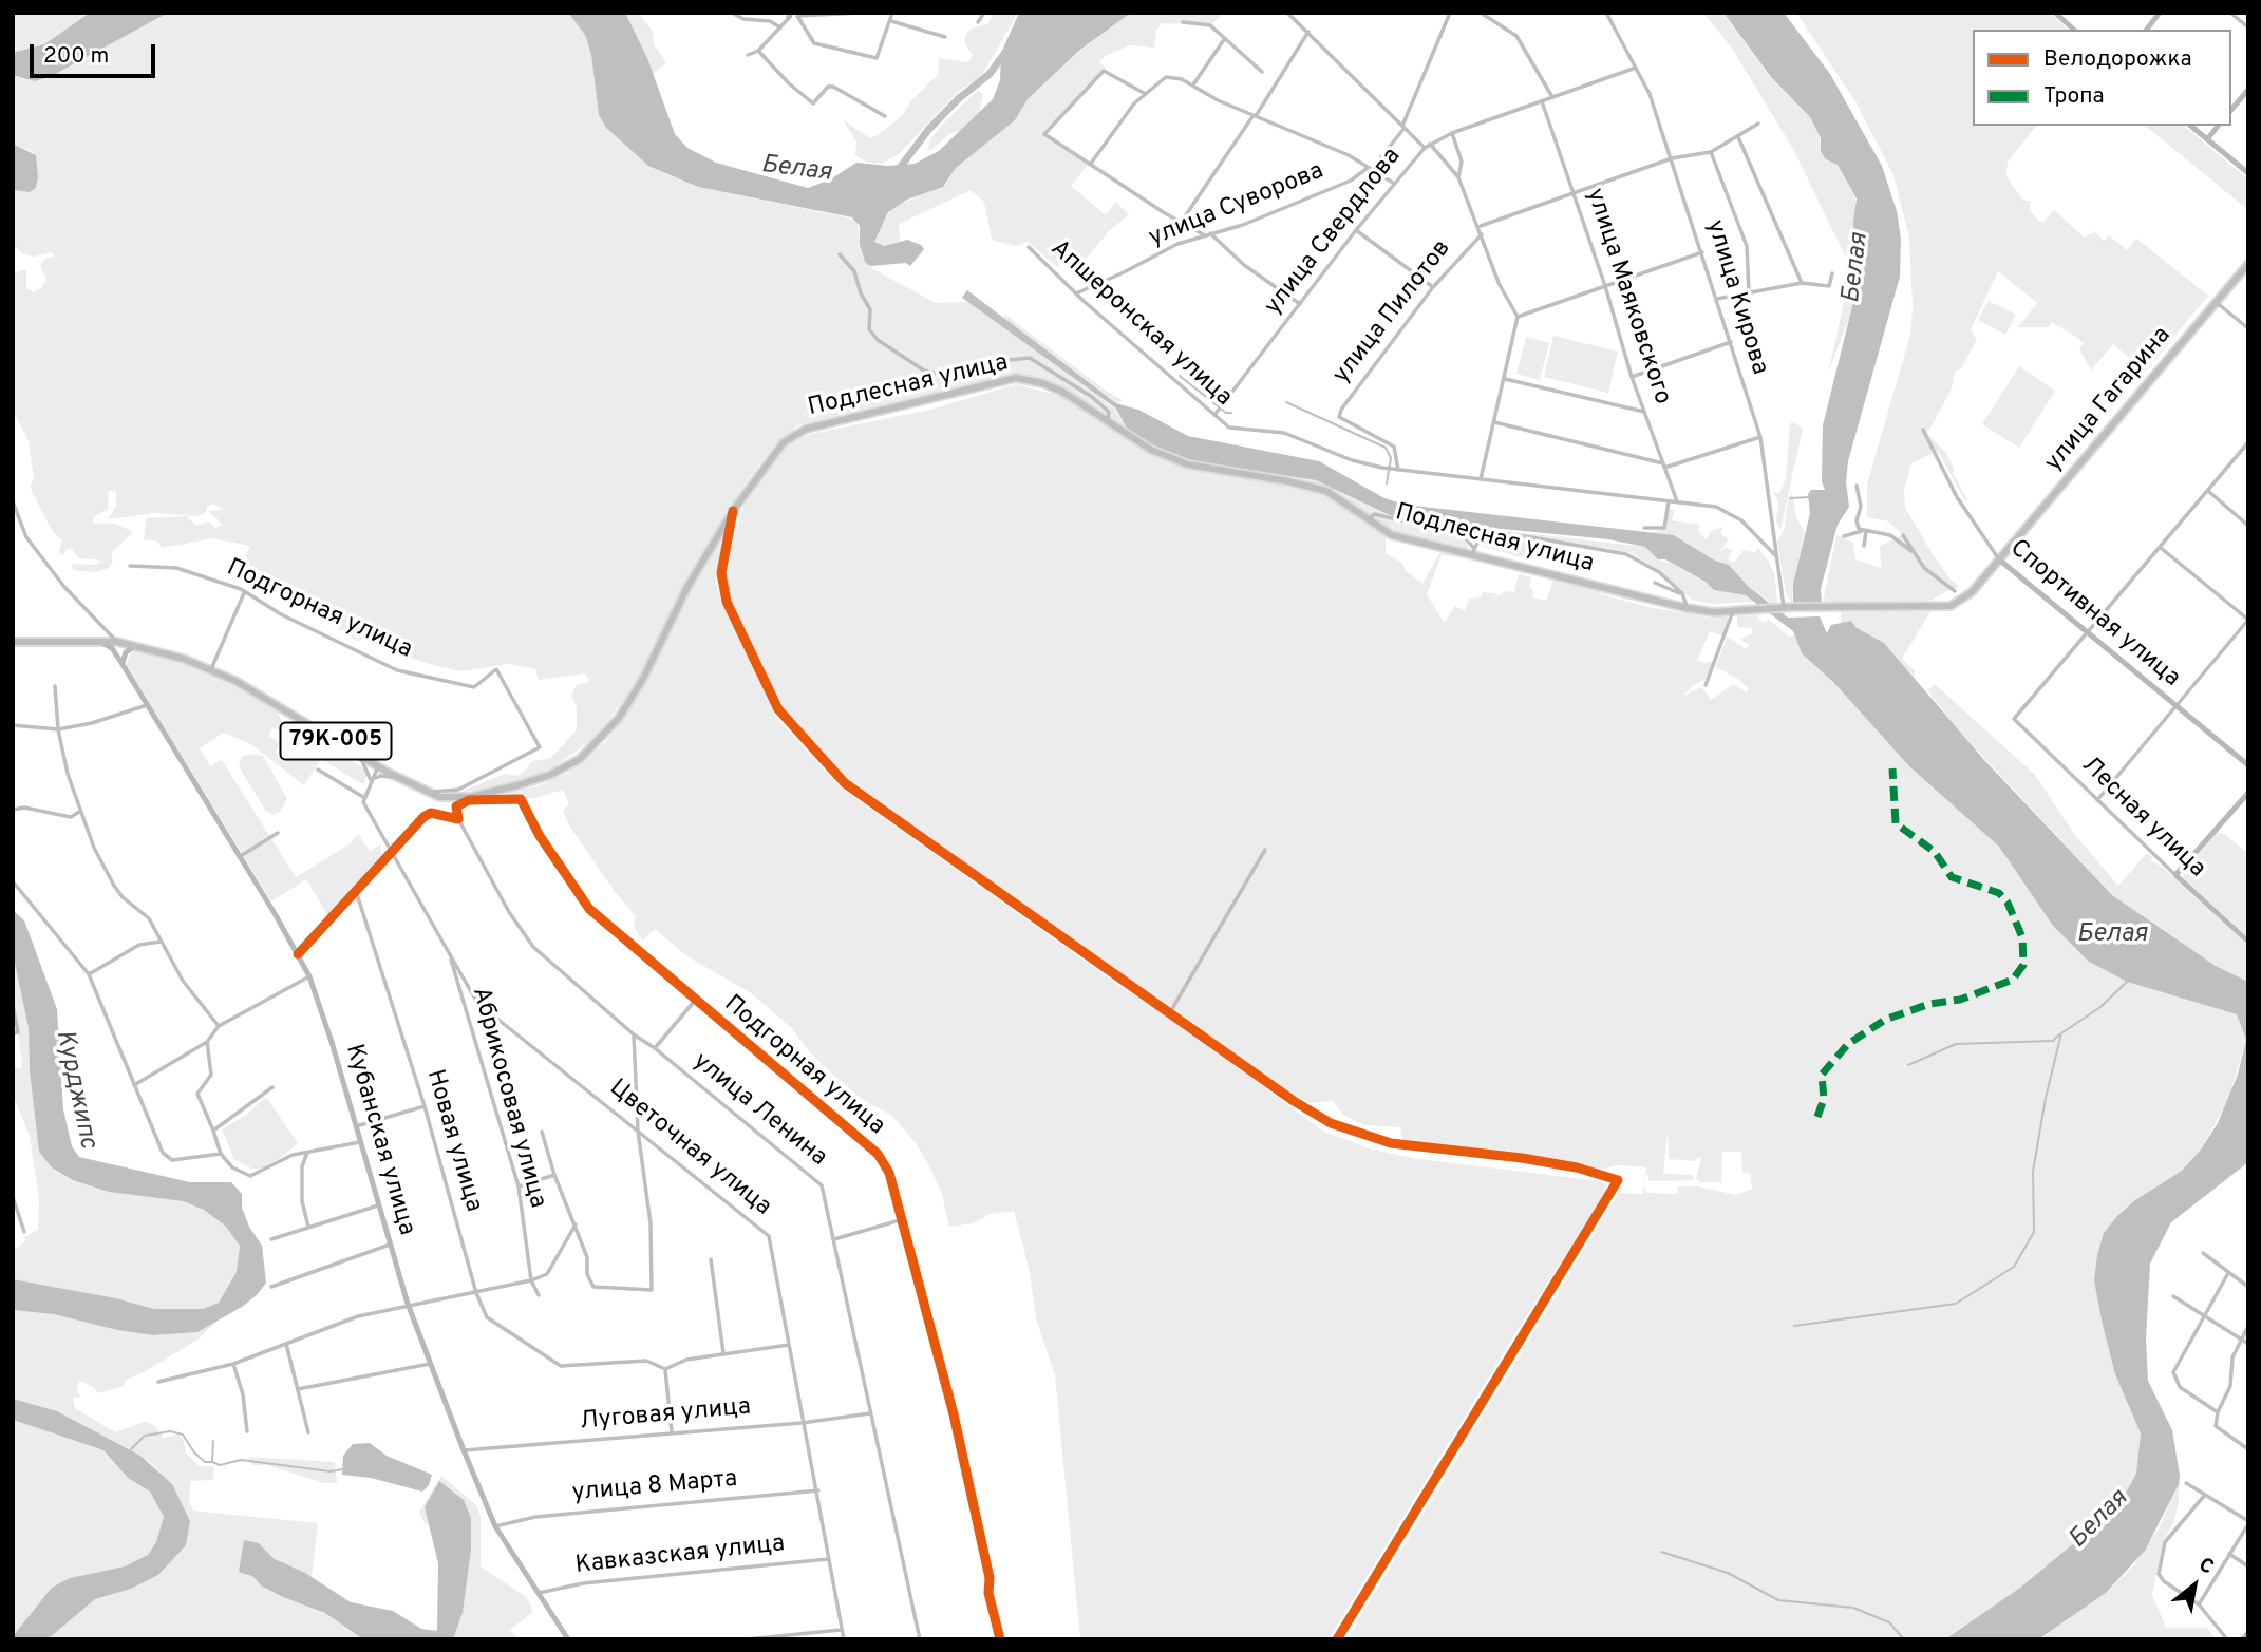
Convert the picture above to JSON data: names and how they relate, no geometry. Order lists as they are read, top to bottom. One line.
{"streets":{"main road":["Подлесная улица","улица Гагарина","Спортивная улица","79К-005","Лесная улица","Кубанская улица"],"street":["улица Суворова","улица Свердлова","улица Маяковского","улица Кирова","улица Пилотов","Апшеронская улица","Подгорная улица","Абрикосовая улица","улица Ленина","Новая улица","Цветочная улица","Луговая улица","улица 8 Марта","Кавказская улица"]},"crossings":[["улица Суворова","Апшеронская улица"],["улица Свердлова","улица Маяковского"],["улица Свердлова","улица Кирова"],["улица Свердлова","Апшеронская улица"],["улица Маяковского","улица Пилотов"],["улица Маяковского","Апшеронская улица"],["улица Кирова","улица Пилотов"],["улица Кирова","Апшеронская улица"],["улица Кирова","Подлесная улица"],["улица Пилотов","Апшеронская улица"],["Подлесная улица","улица Гагарина"],["Подлесная улица","Подгорная улица"],["Подлесная улица","Спортивная улица"],["Подлесная улица","79К-005"],["улица Гагарина","Спортивная улица"],["Подгорная улица","79К-005"],["Подгорная улица","улица Ленина"],["Спортивная улица","Лесная улица"],["Абрикосовая улица","Цветочная улица"],["улица Ленина","Луговая улица"],["Кубанская улица","Луговая улица"],["Кубанская улица","улица 8 Марта"],["Кубанская улица","Кавказская улица"],["Цветочная улица","Луговая улица"],["Цветочная улица","улица 8 Марта"],["Цветочная улица","Кавказская улица"]],"water":["Белая","Курджипс"],"legend":["Велодорожка","Тропа"],"scale_bar":"200 m","north":"top right"}
